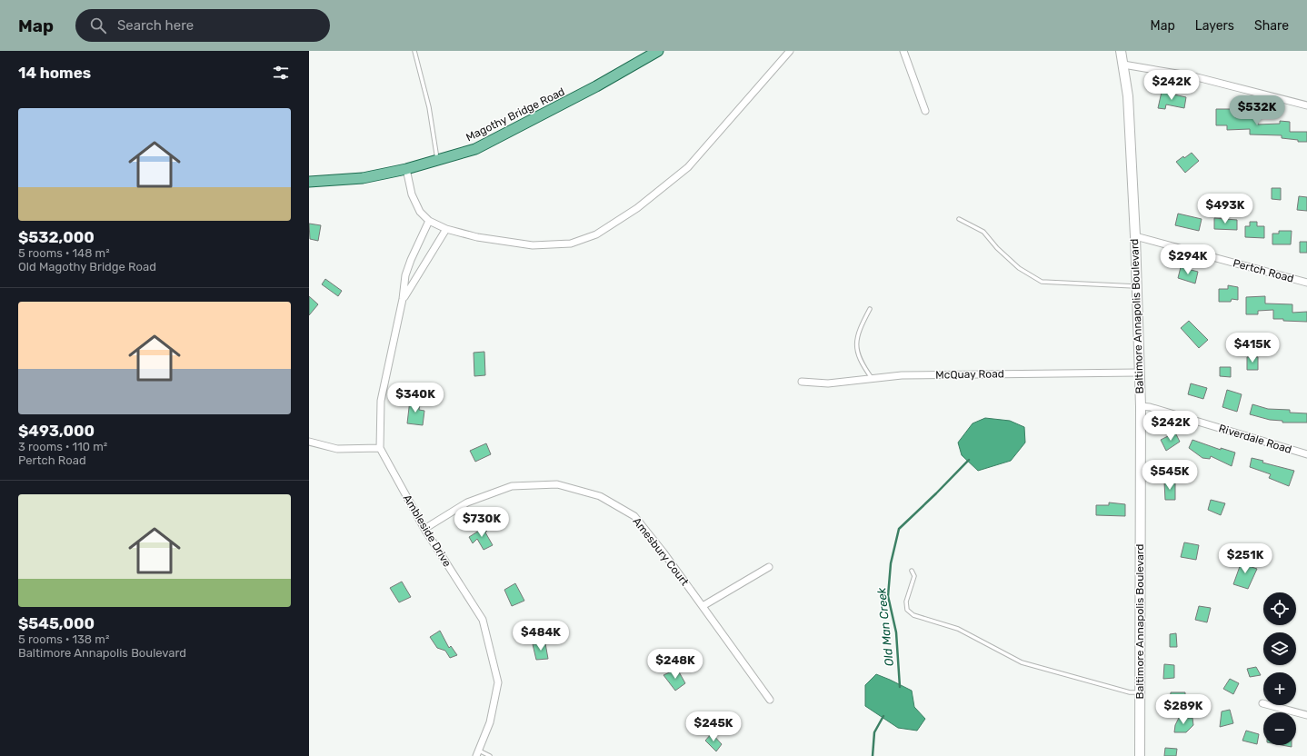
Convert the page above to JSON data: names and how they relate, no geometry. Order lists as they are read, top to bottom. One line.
{"streets":{"main road":["Magothy Bridge Road","Baltimore Annapolis Boulevard"],"street":["Pertch Road","McQuay Road","Riverdale Road","Ambleside Drive","Amesbury Court"]},"crossings":[["Pertch Road","Baltimore Annapolis Boulevard"],["Baltimore Annapolis Boulevard","McQuay Road"],["Baltimore Annapolis Boulevard","Riverdale Road"],["Ambleside Drive","Amesbury Court"]],"water":["Old Man Creek"],"page":{"header":"Map","search":"Search here","nav":["Map","Layers","Share"],"heading":"14 homes","price":["$242K","$532K","$493K","$294K","$415K","$340K","$242K","$545K","$730K","$251K","$484K","$248K","$289K","$245K"],"list":[{"name":"$532,000","note":"5 rooms · 148 m² · Old Magothy Bridge Road"},{"name":"$493,000","note":"3 rooms · 110 m² · Pertch Road"},{"name":"$545,000","note":"5 rooms · 138 m² · Baltimore Annapolis Boulevard"}],"map_buttons":["+","−"]}}
